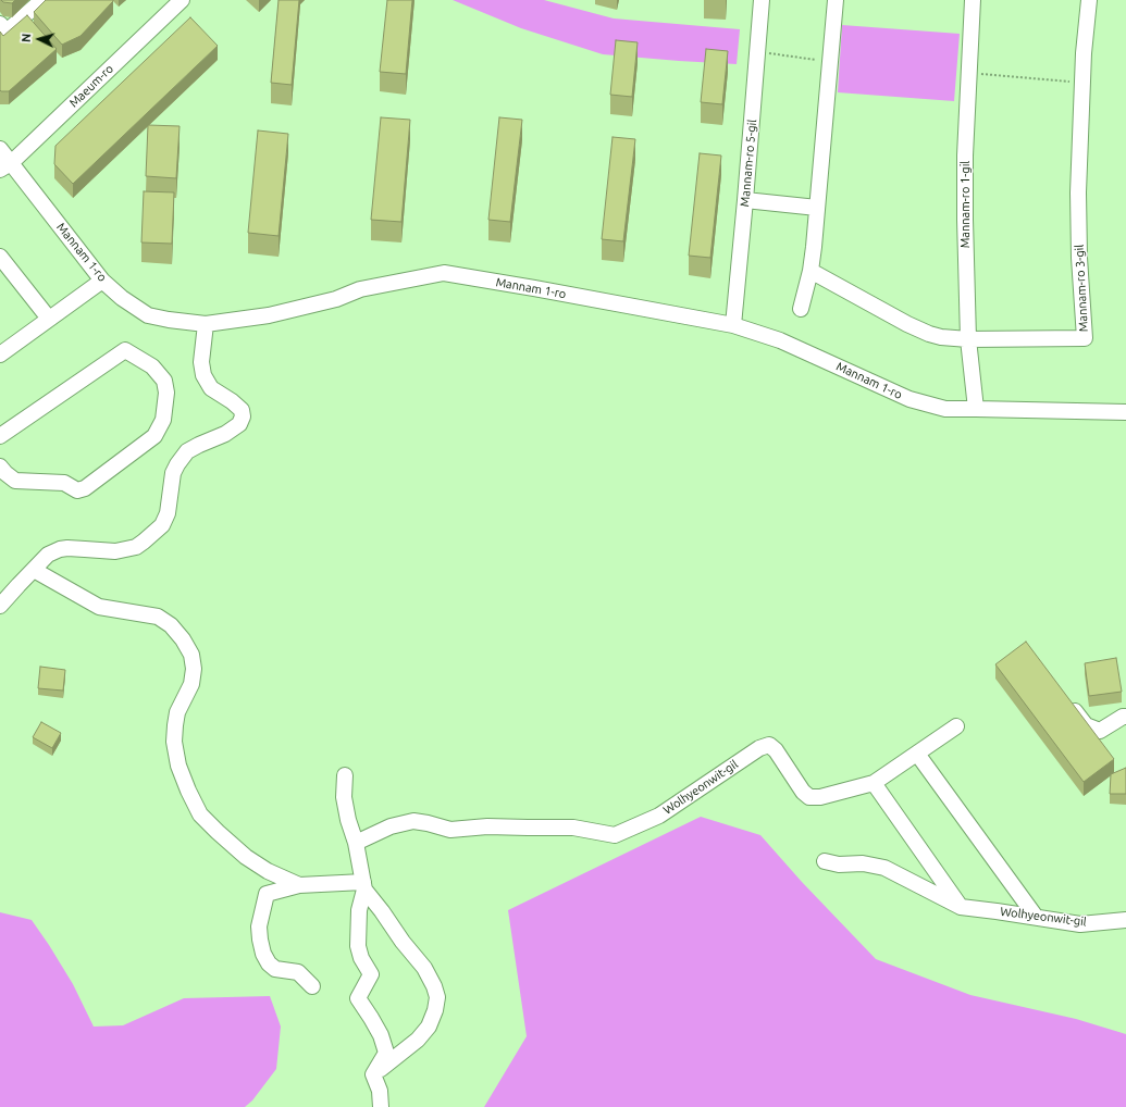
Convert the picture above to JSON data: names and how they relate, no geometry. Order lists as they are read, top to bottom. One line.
{"streets":{"street":["Maeum-ro","Mannam-ro 5-gil","Mannam-ro 1-gil","Mannam 1-ro","Mannam-ro 3-gil","Wolhyeonwit-gil"]},"crossings":[["Maeum-ro","Mannam 1-ro"],["Mannam-ro 5-gil","Mannam 1-ro"],["Mannam-ro 1-gil","Mannam 1-ro"],["Mannam-ro 1-gil","Mannam-ro 3-gil"]],"north":"left"}
